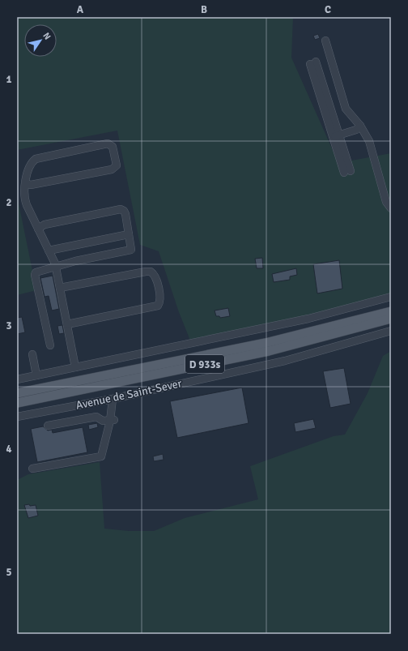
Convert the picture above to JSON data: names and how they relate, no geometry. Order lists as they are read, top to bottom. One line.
{"streets":{"main road":["D 933s"],"street":["Avenue de Saint-Sever"]},"north":"top right","grid":{"columns":["A","B","C"],"rows":["1","2","3","4","5"]}}
